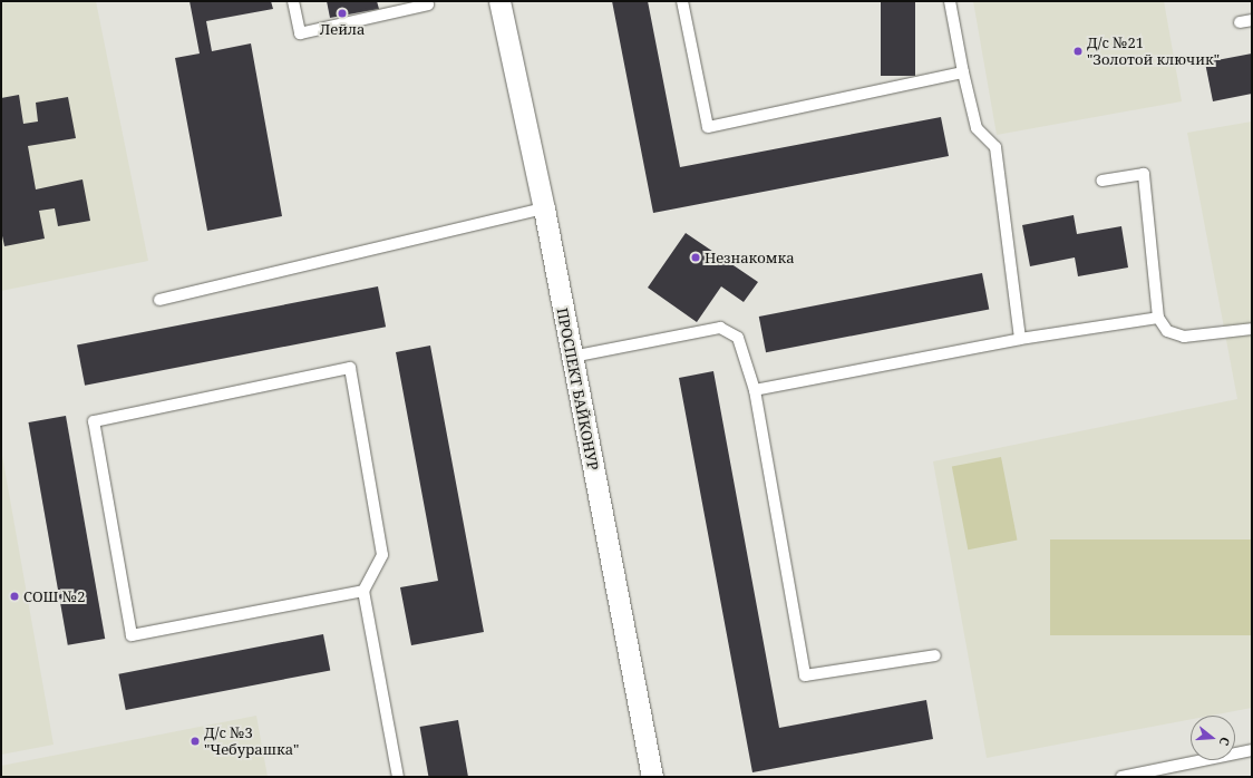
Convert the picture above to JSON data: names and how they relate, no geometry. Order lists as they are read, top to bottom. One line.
{"streets":{"street":["ПРОСПЕКТ БАЙКОНУР"]},"places":["Лейла","Д/c №21 \"Золотой ключик\"","Незнакомка","СОШ №2","Д/c №3 \"Чебурашка\""],"north":"right"}
